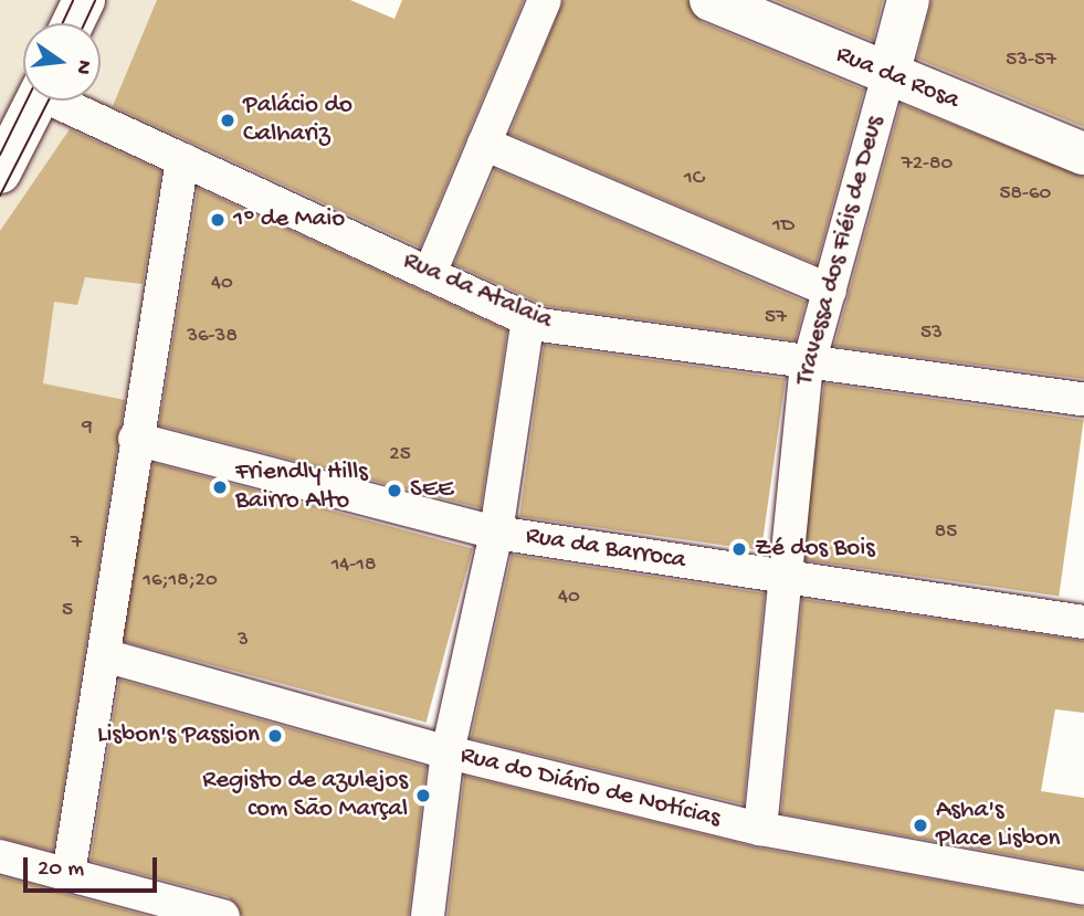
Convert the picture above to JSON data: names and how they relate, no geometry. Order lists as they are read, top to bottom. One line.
{"streets":{"street":["Rua da Rosa","Travessa dos Fiéis de Deus","Rua da Atalaia","Rua da Barroca","Rua do Diário de Notícias"]},"crossings":[["Rua da Rosa","Travessa dos Fiéis de Deus"],["Travessa dos Fiéis de Deus","Rua da Atalaia"],["Travessa dos Fiéis de Deus","Rua da Barroca"],["Travessa dos Fiéis de Deus","Rua do Diário de Notícias"]],"places":["Palácio do Calhariz","1º de Maio","Friendly Hills Bairro Alto","SEE","Zé dos Bois","Lisbon's Passion","Registo de azulejos com São Marçal","Asha's Place Lisbon"],"house_numbers":["53-57","72-80","1C","58-60","1D","40","57","53","36-38","9","25","85","7","14-18","16;18;20","40","5","3"],"scale_bar":"20 m","north":"right"}
